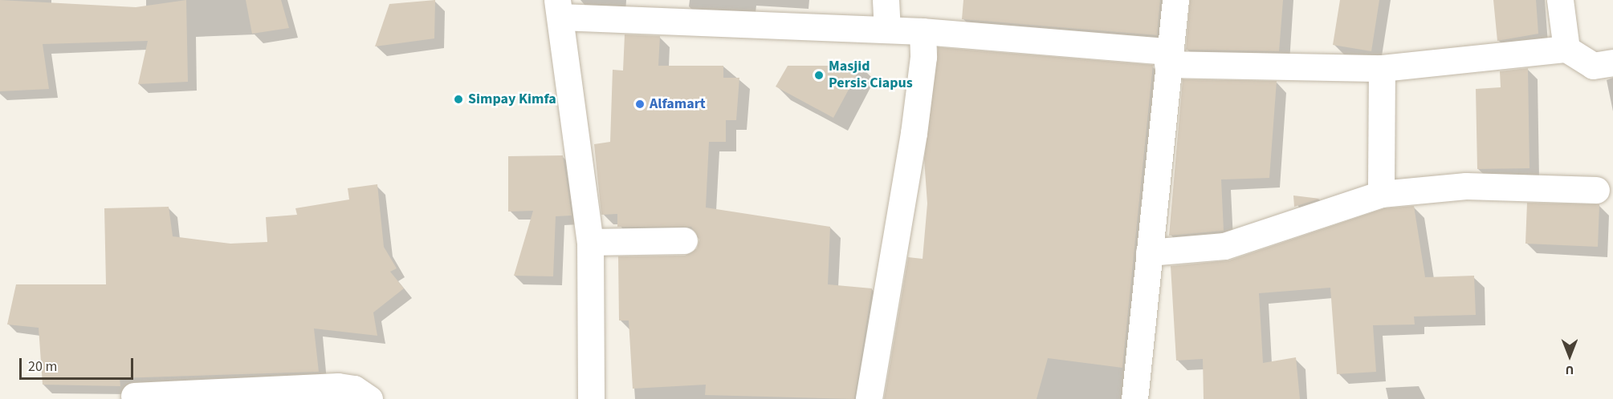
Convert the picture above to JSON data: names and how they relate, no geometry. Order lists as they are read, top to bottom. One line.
{"places":["Masjid Persis Ciapus","Simpay Kimfa","Alfamart"],"scale_bar":"20 m","north":"bottom"}
